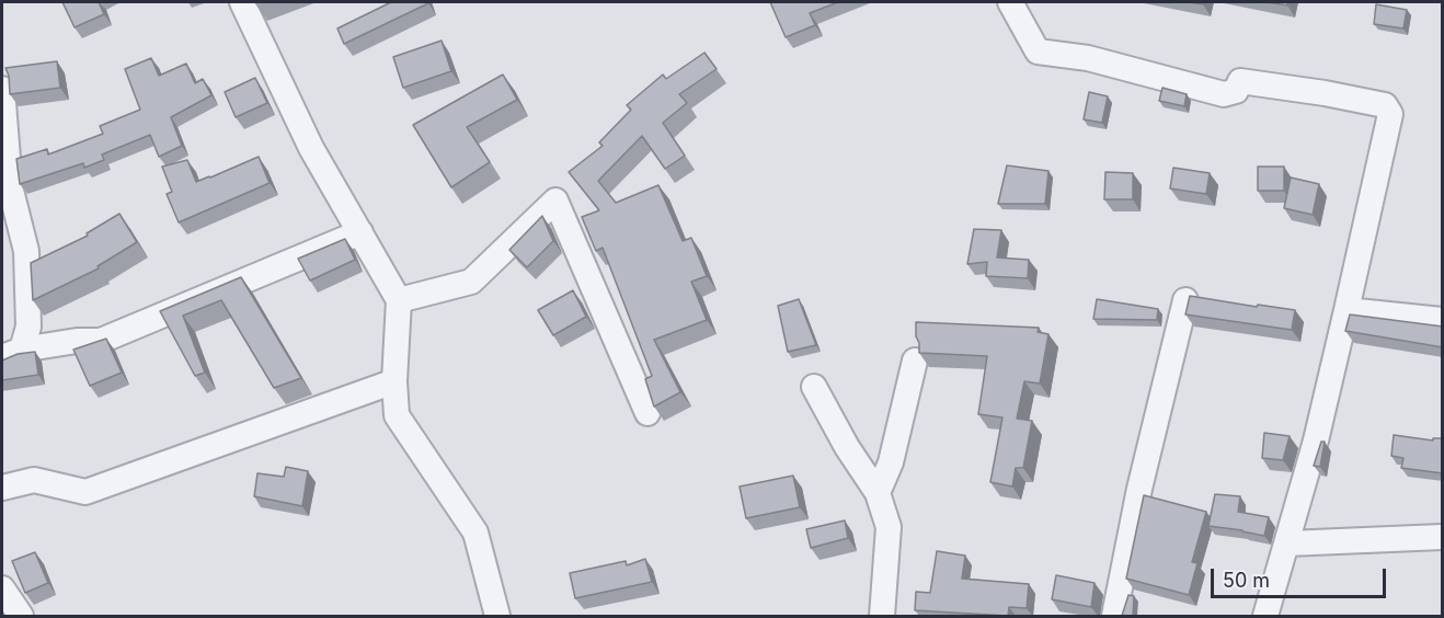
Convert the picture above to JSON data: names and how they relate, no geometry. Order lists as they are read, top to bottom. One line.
{"scale_bar":"50 m"}
